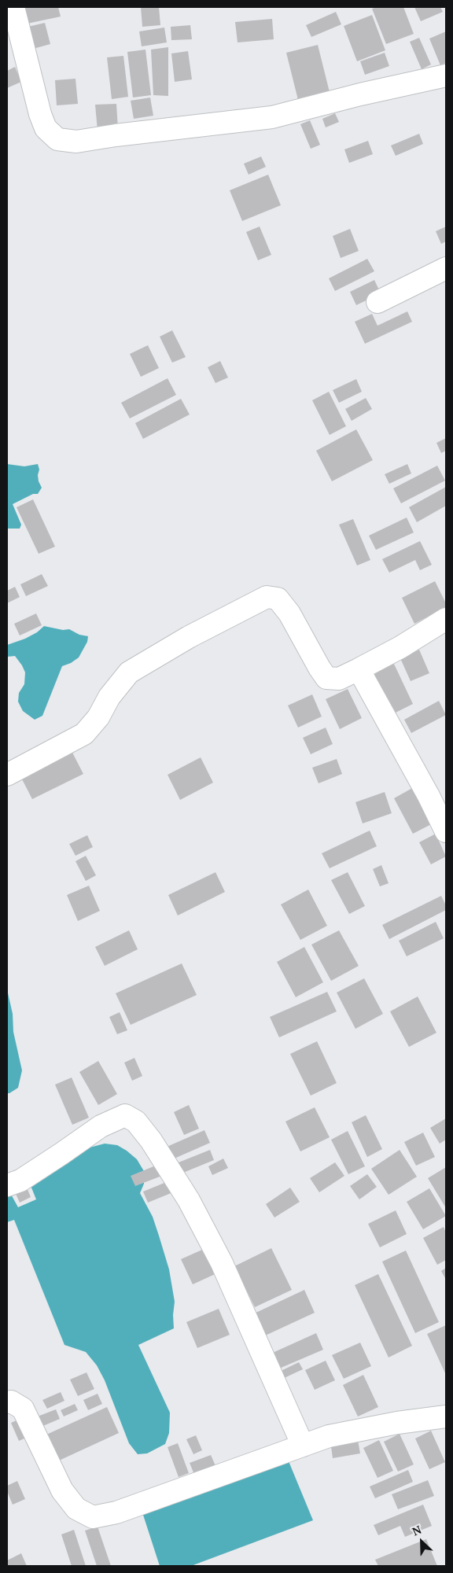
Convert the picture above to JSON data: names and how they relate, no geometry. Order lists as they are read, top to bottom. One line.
{"north":"top left"}
